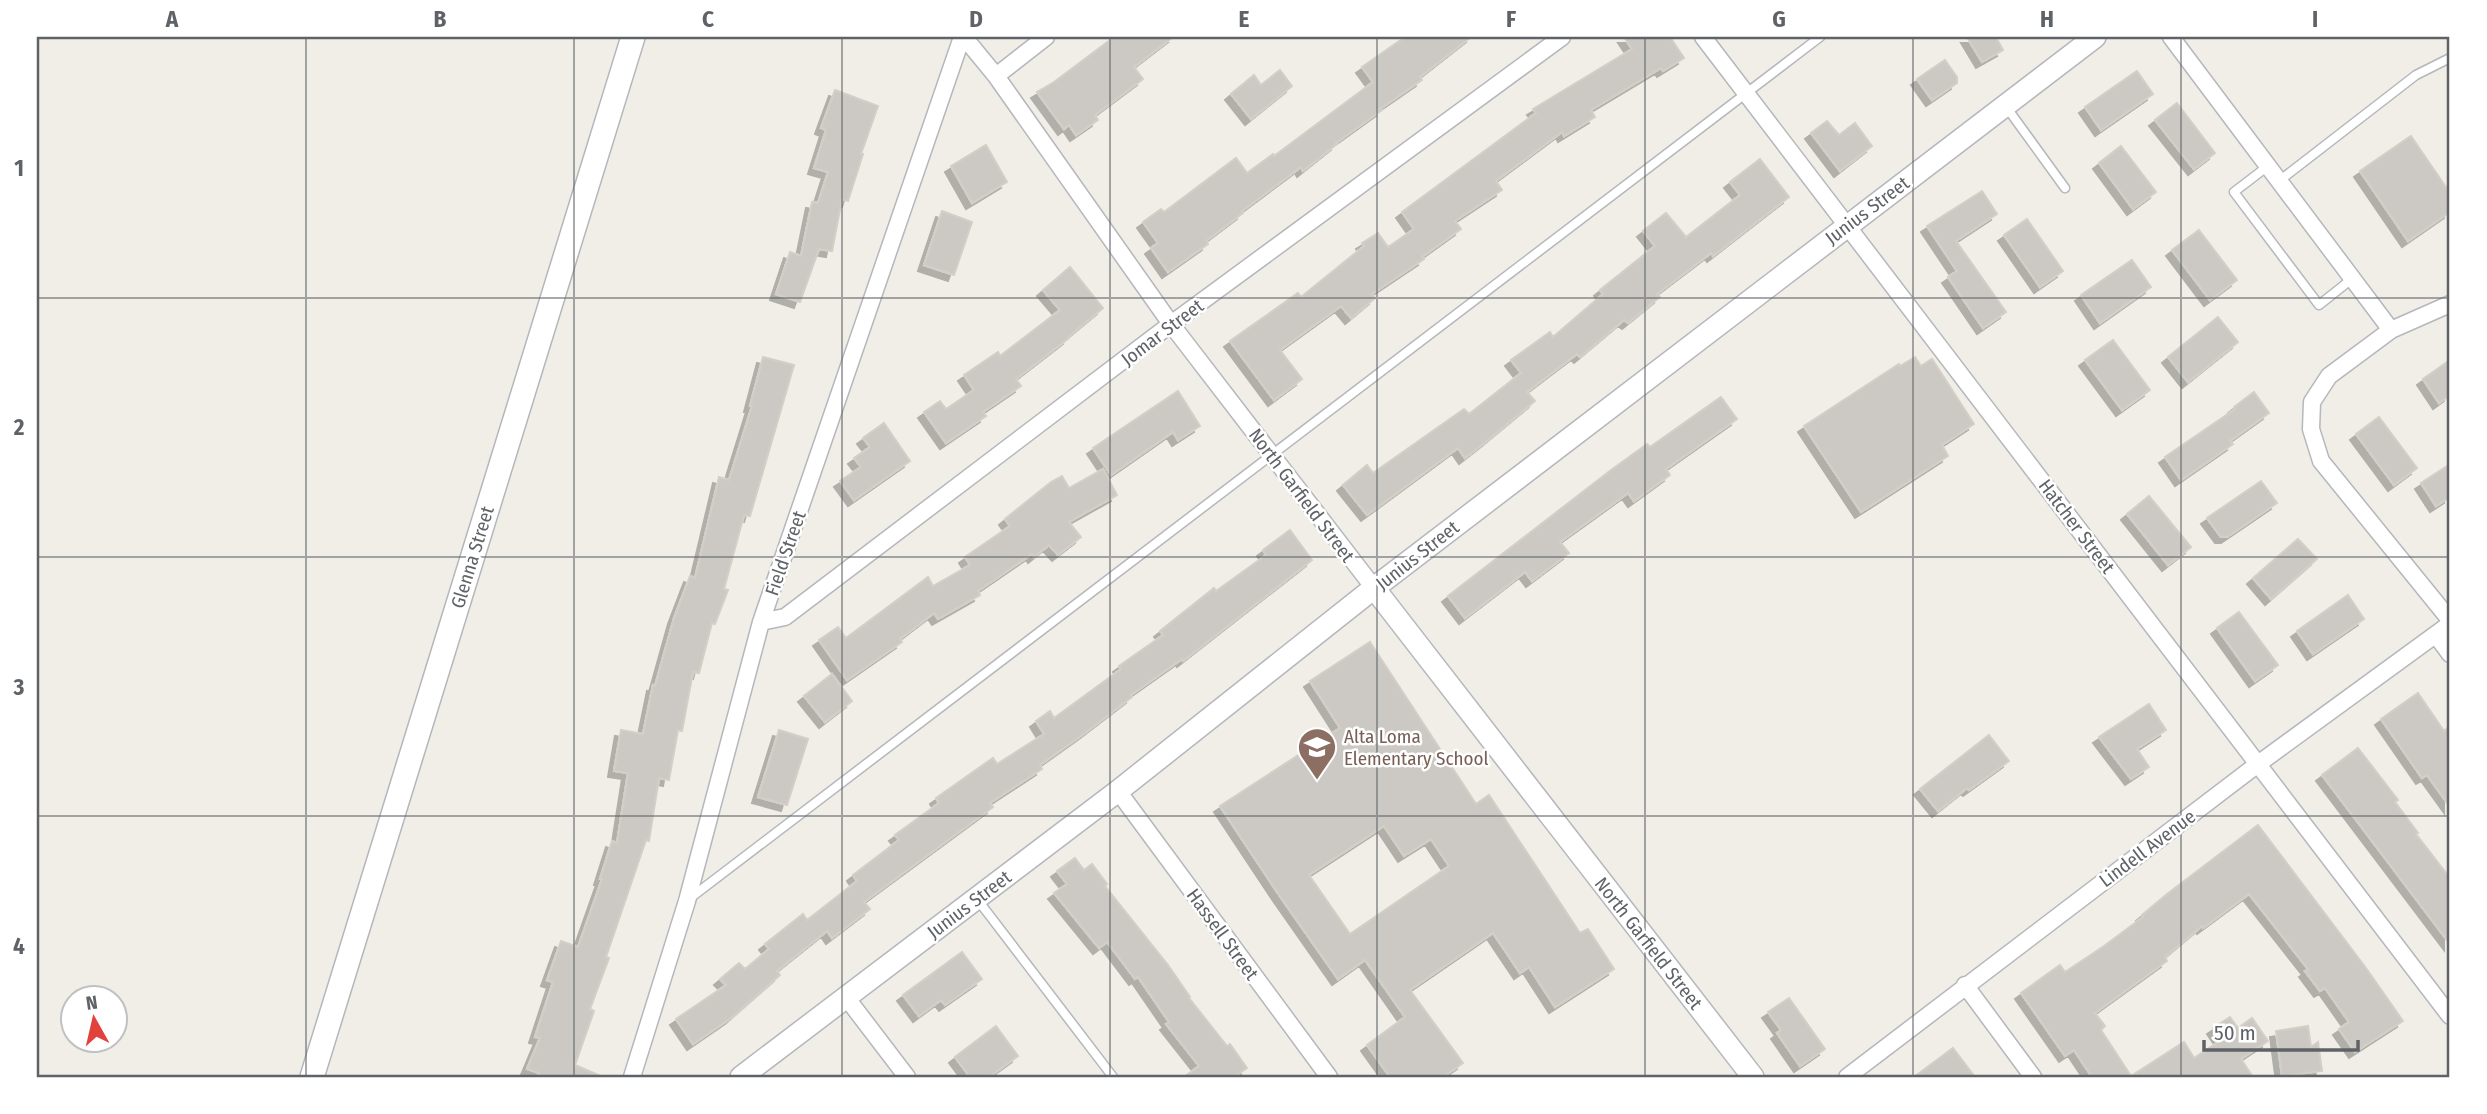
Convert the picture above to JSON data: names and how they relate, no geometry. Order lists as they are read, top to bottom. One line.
{"streets":{"main road":["Glenna Street"],"street":["Junius Street","Jomar Street","North Garfield Street","Hatcher Street","Field Street","Lindell Avenue","Hassell Street"]},"crossings":[["Junius Street","North Garfield Street"],["Junius Street","Hatcher Street"],["Junius Street","Hassell Street"],["Jomar Street","North Garfield Street"],["Jomar Street","Field Street"],["North Garfield Street","Field Street"],["Hatcher Street","Lindell Avenue"]],"places":{"school or university":["Alta Loma Elementary School"]},"scale_bar":"50 m","north":"top","grid":{"columns":["A","B","C","D","E","F","G","H","I"],"rows":["1","2","3","4"]}}
